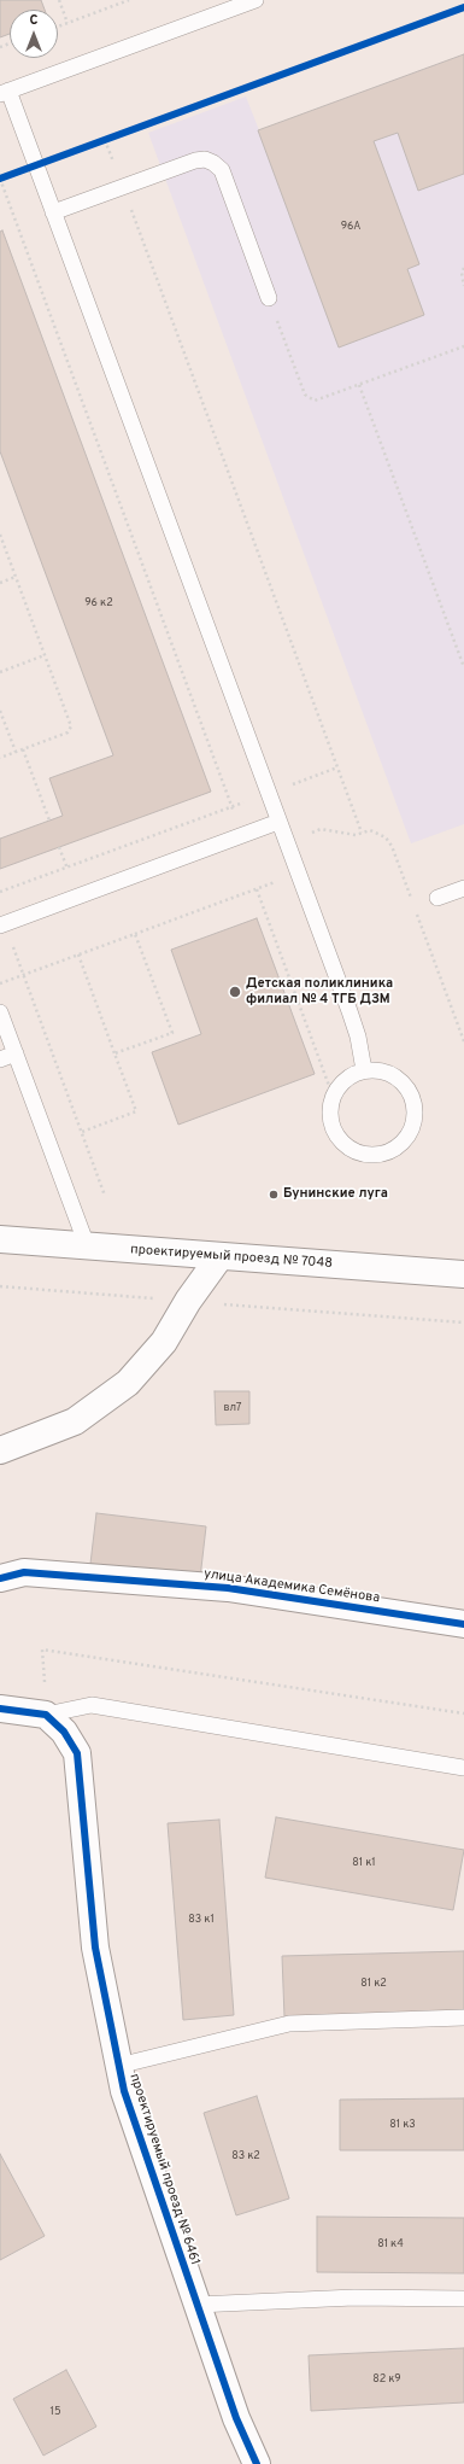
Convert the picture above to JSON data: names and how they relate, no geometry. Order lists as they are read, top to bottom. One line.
{"streets":{"street":["проектируемый проезд № 7048","улица Академика Семёнова","проектируемый проезд № 6461"]},"places":["Детская поликлиника филиал № 4 ТГБ ДЗМ","Бунинские луга"],"house_numbers":["96А","96 к2","вл7","81 к1","83 к1","81 к2","81 к3","83 к2","81 к4","82 к9","15"],"north":"top"}
